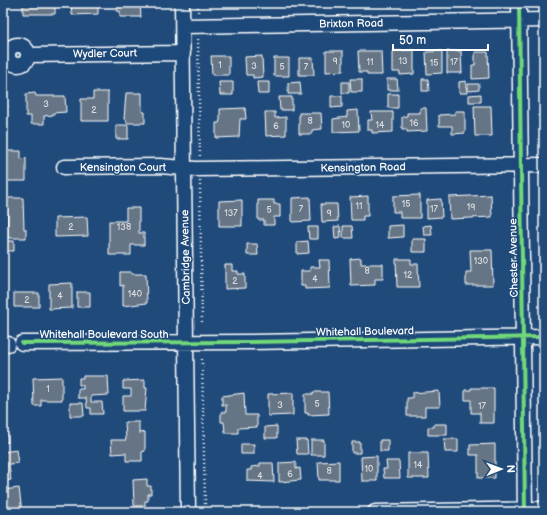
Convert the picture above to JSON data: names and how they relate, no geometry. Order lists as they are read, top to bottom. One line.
{"streets":{"street":["Brixton Road","Wydler Court","Kensington Court","Kensington Road","Cambridge Avenue","Chester Avenue","Whitehall Boulevard","Whitehall Boulevard South"]},"crossings":[["Brixton Road","Cambridge Avenue"],["Brixton Road","Chester Avenue"],["Wydler Court","Cambridge Avenue"],["Kensington Court","Kensington Road"],["Kensington Court","Cambridge Avenue"],["Kensington Road","Cambridge Avenue"],["Kensington Road","Chester Avenue"],["Cambridge Avenue","Whitehall Boulevard"],["Cambridge Avenue","Whitehall Boulevard South"],["Chester Avenue","Whitehall Boulevard"],["Whitehall Boulevard","Whitehall Boulevard South"]],"house_numbers":["9","13","11","17","15","1","3","5","7","3","2","8","16","10","14","6","15","11","19","7","17","5","137","9","2","138","130","8","12","4","2","140","4","2","1","5","3","17","14","10","8","6","4"],"scale_bar":"50 m","north":"right"}
